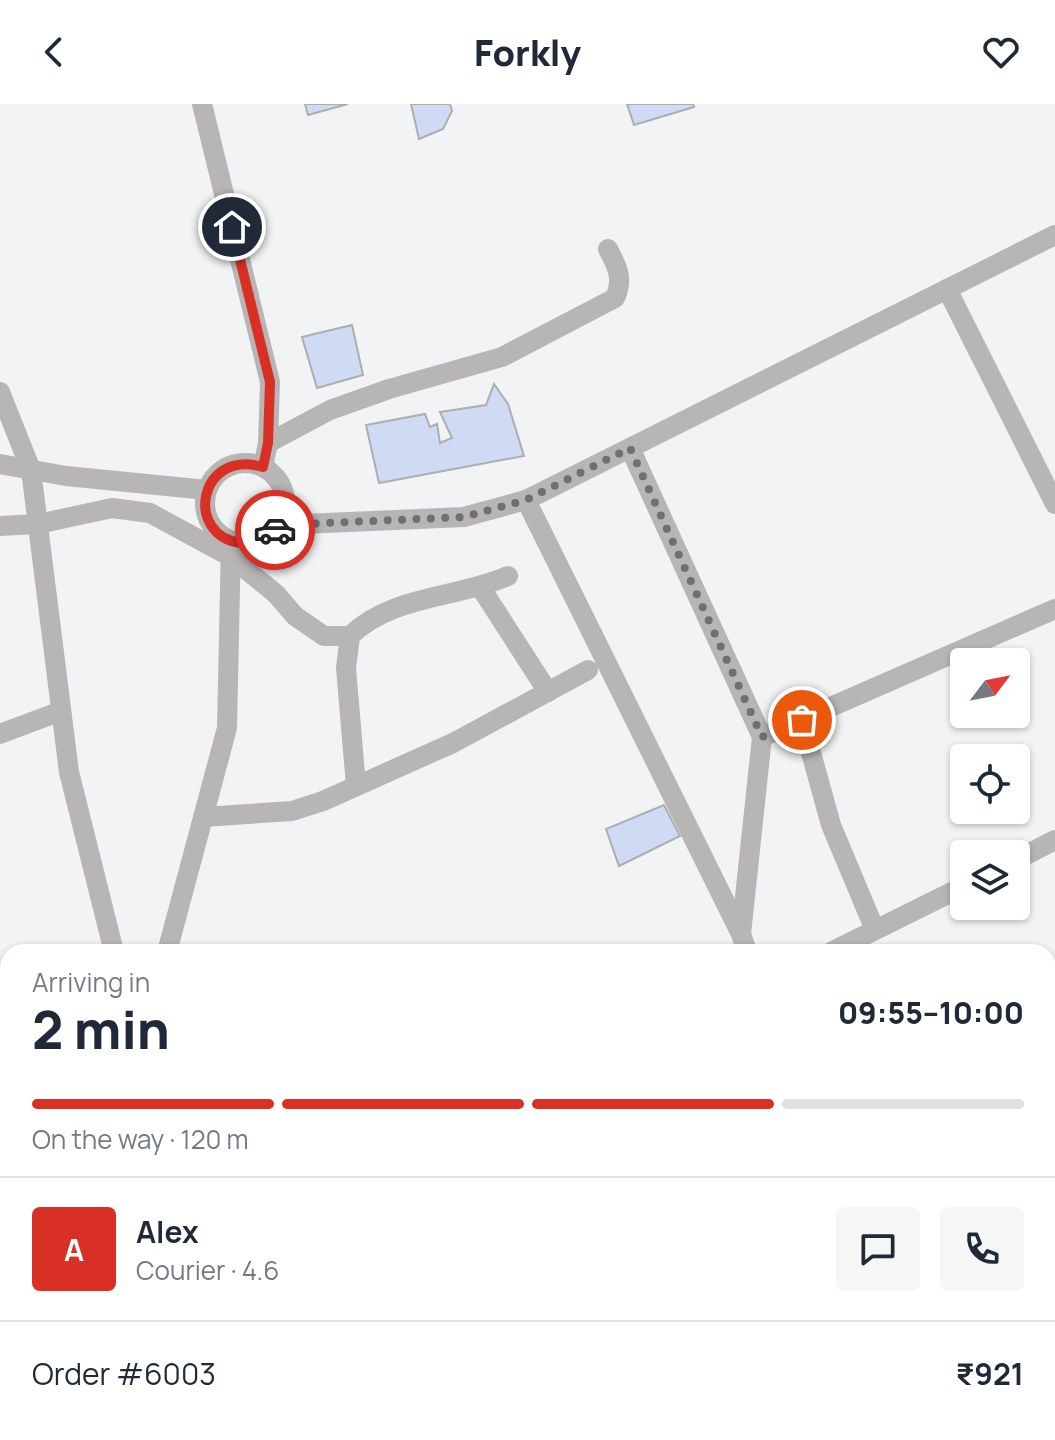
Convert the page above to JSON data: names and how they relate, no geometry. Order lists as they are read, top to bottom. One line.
{"north":"top right","page":{"header":"Forkly","heading":["2 min","Arriving in","09:55–10:00"],"panel":["Alex","Courier · 4.6","Order #6003","₹921"],"bar":"On the way · 120 m","round":"A"}}
